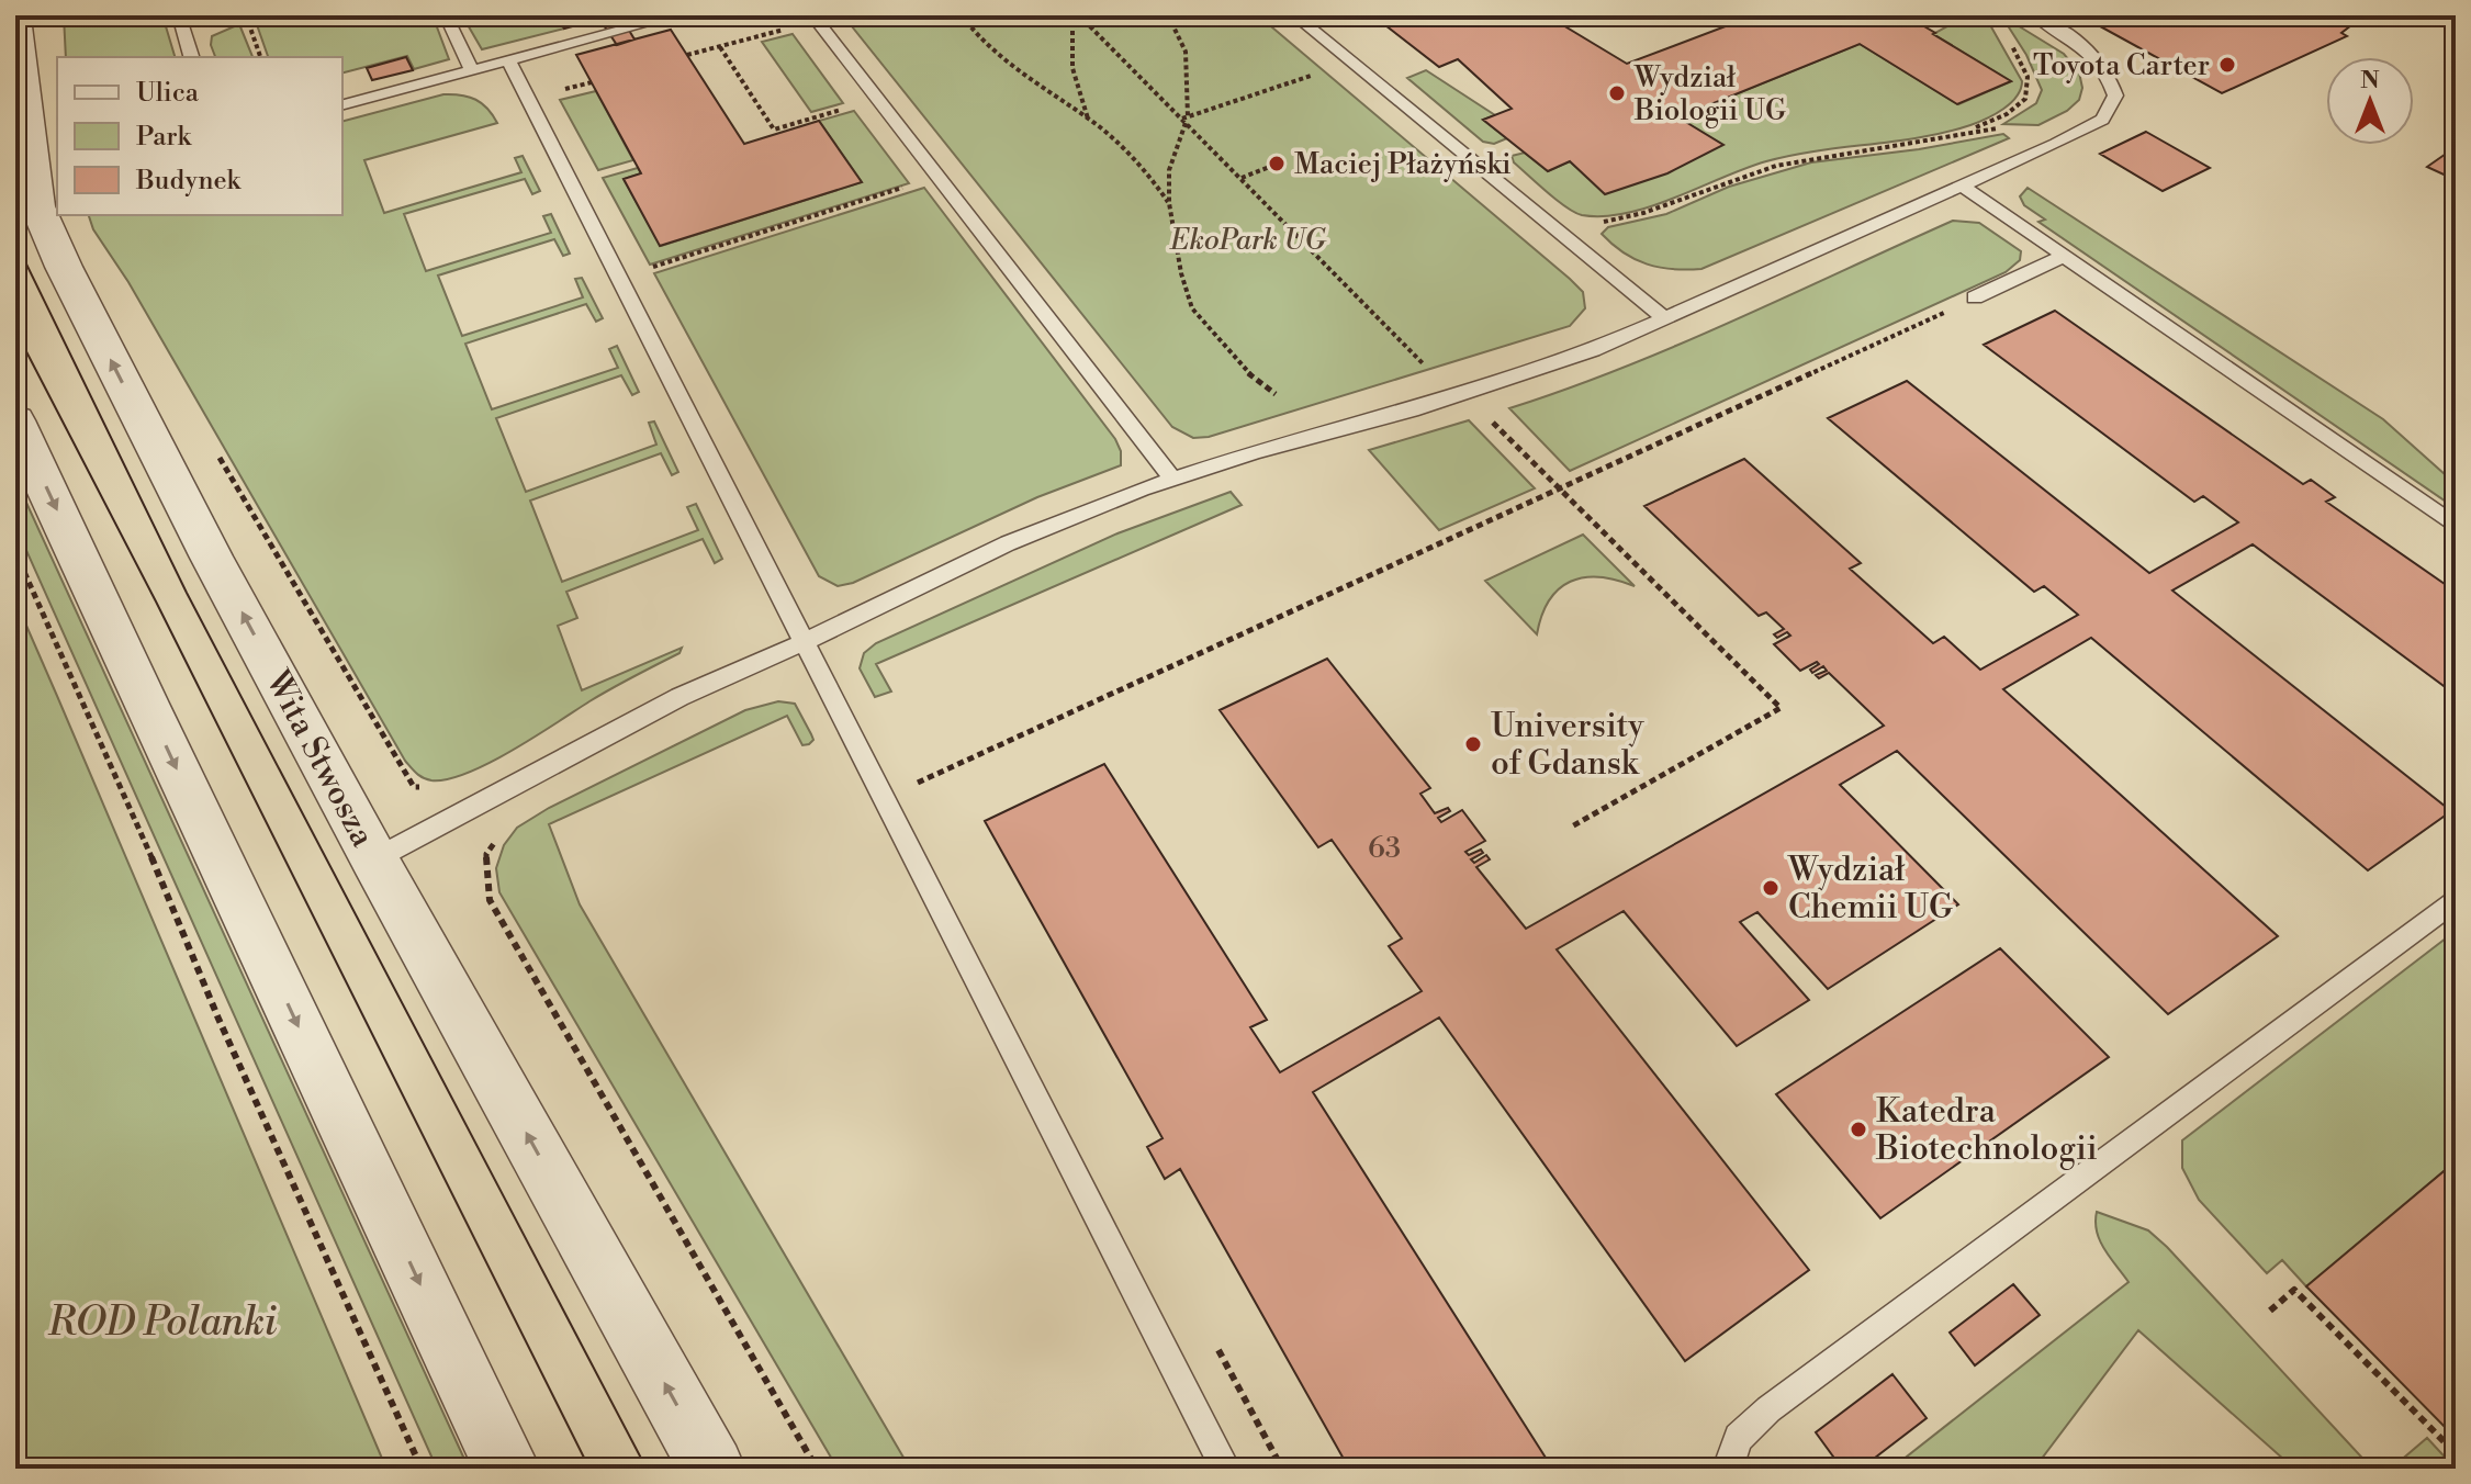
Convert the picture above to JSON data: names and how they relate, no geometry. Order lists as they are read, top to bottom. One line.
{"streets":{"street":["Wita Stwosza"]},"parks":["EkoPark UG","ROD Polanki"],"places":["Toyota Carter","Wydział Biologii UG","Maciej Płażyński","University of Gdansk","Wydział Chemii UG","Katedra Biotechnologii"],"house_numbers":["63"],"legend":["Ulica","Park","Budynek"],"north":"top"}
